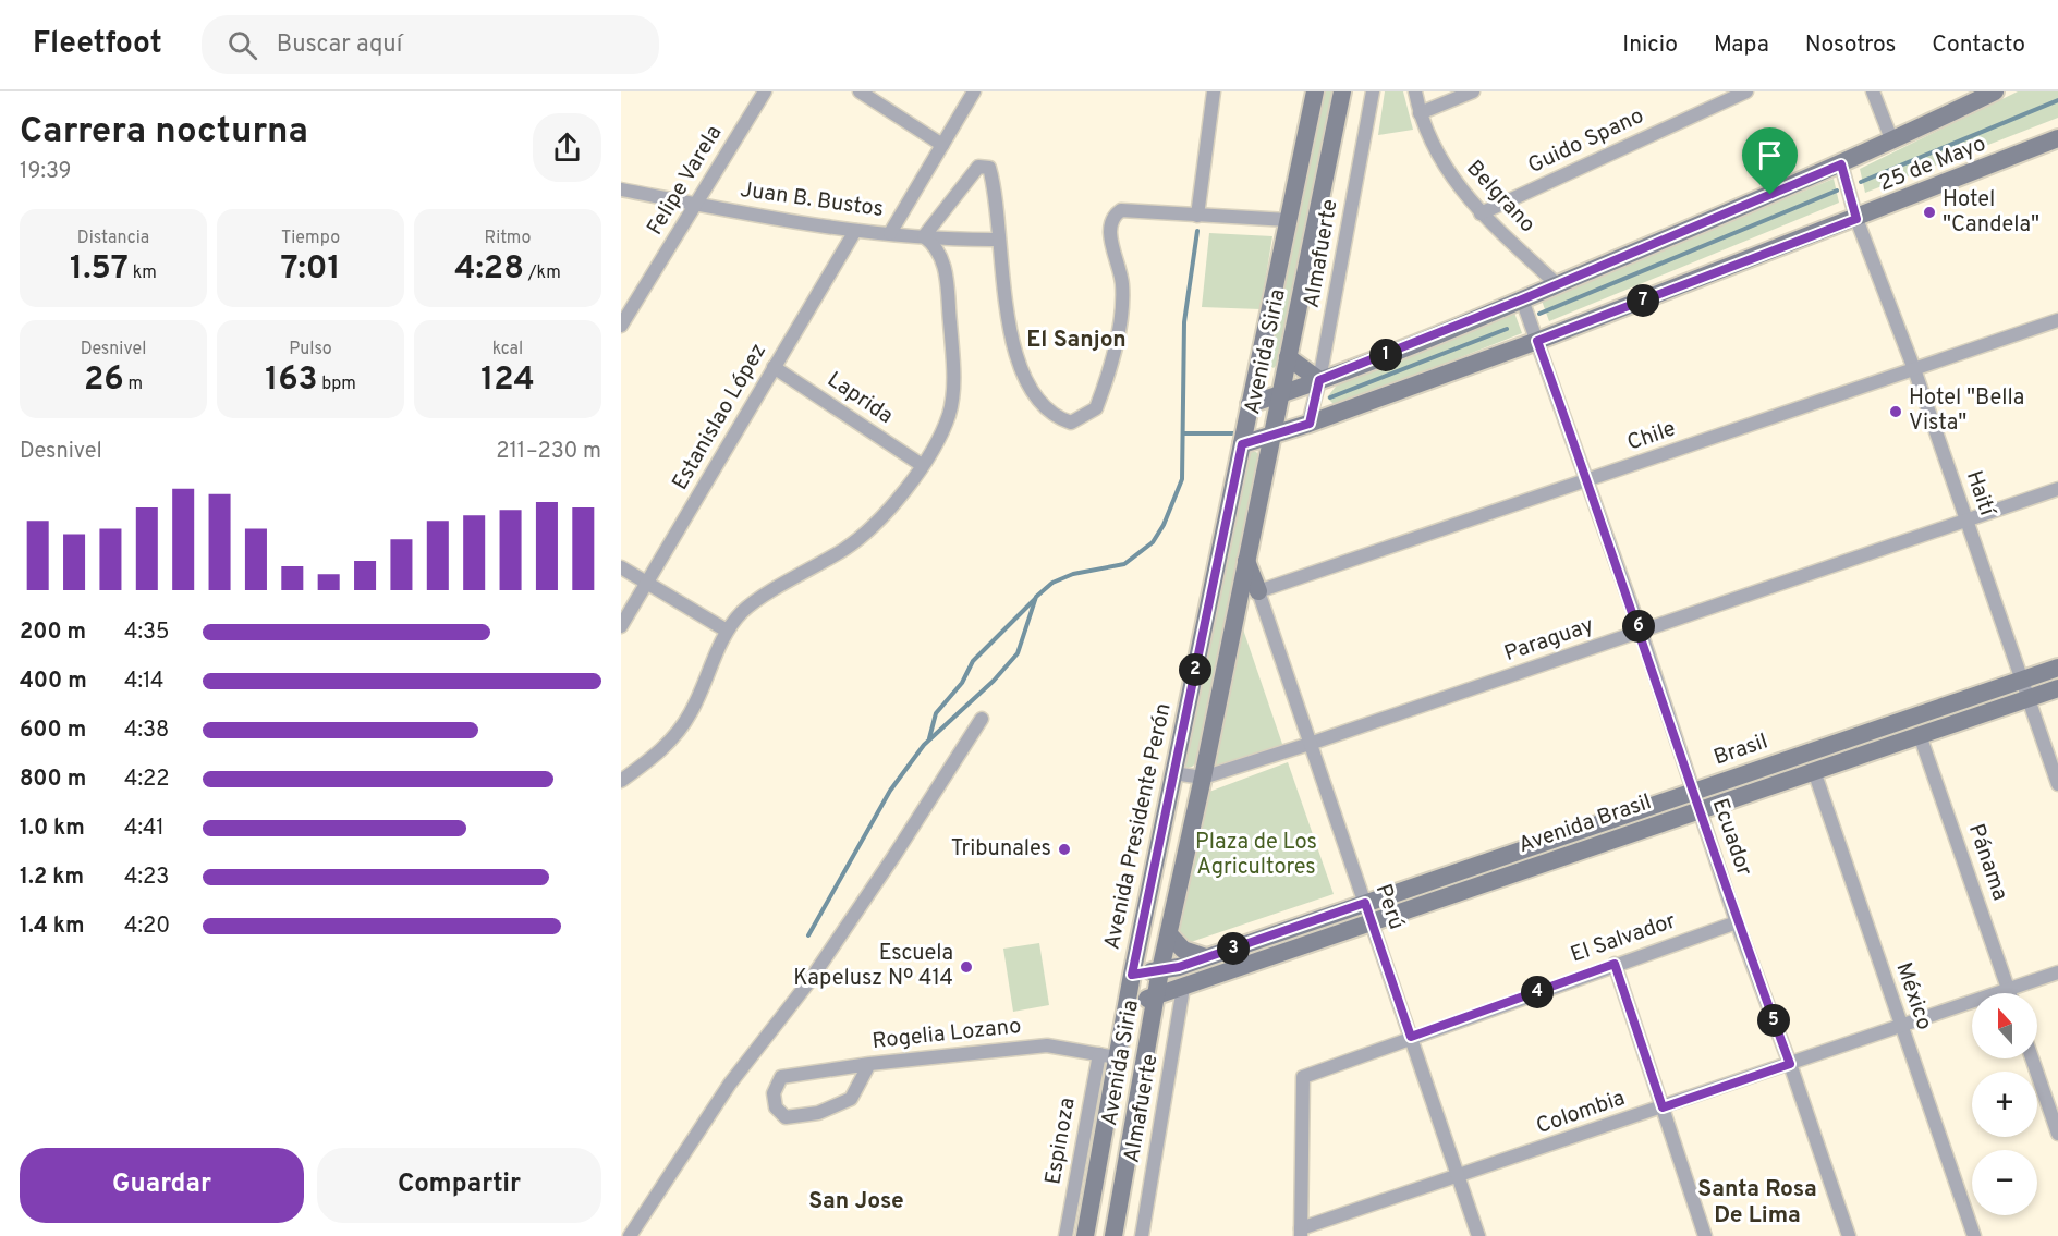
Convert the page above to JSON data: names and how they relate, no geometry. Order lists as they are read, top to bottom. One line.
{"streets":{"street":["Guido Spano","25 de Mayo","Felipe Varela","Belgrano","Juan B. Bustos","Almafuerte","Avenida Siria","Laprida","Estanislao López","Chile","Haití","Paraguay","Brasil","Avenida Brasil","Avenida Presidente Perón","Ecuador","Pánama","Perú","El Salvador","México","Rogelia Lozano","Colombia","Espinoza"]},"crossings":[["Guido Spano","Belgrano"],["25 de Mayo","Belgrano"],["25 de Mayo","Almafuerte"],["25 de Mayo","Avenida Siria"],["25 de Mayo","Haití"],["25 de Mayo","Avenida Presidente Perón"],["25 de Mayo","Ecuador"],["Felipe Varela","Juan B. Bustos"],["Juan B. Bustos","Estanislao López"],["Almafuerte","Avenida Brasil"],["Avenida Siria","Paraguay"],["Avenida Siria","Avenida Brasil"],["Avenida Siria","Avenida Presidente Perón"],["Laprida","Estanislao López"],["Chile","Haití"],["Chile","Ecuador"],["Chile","Perú"],["Haití","Paraguay"],["Haití","Brasil"],["Haití","Avenida Brasil"],["Paraguay","Ecuador"],["Paraguay","Perú"],["Brasil","Ecuador"],["Brasil","Perú"],["Avenida Brasil","Avenida Presidente Perón"],["Avenida Brasil","Ecuador"],["Avenida Brasil","Pánama"],["Avenida Brasil","Perú"],["Avenida Brasil","México"],["Avenida Presidente Perón","Rogelia Lozano"],["Avenida Presidente Perón","Espinoza"],["Ecuador","El Salvador"],["Ecuador","Colombia"],["Pánama","Colombia"],["Perú","El Salvador"],["Perú","Colombia"],["El Salvador","Colombia"],["México","Colombia"],["Rogelia Lozano","Espinoza"]],"districts":["El Sanjon","Santa Rosa De Lima","San Jose"],"parks":["Plaza de Los Agricultores"],"places":["Hotel \"Candela\"","Hotel \"Bella Vista\"","Tribunales","Escuela Kapelusz Nº 414"],"north":"top","page":{"header":"Fleetfoot","search":"Buscar aquí","nav":["Inicio","Mapa","Nosotros","Contacto"],"heading":["Carrera nocturna","19:39"],"stats":[["Distancia","1.57 km"],["Tiempo","7:01"],["Ritmo","4:28 /km"],["Desnivel","26 m"],["Pulso","163 bpm"],["kcal","124"]],"pins":["7","1","6","2","3","4","5"],"chart":["Desnivel","211–230 m"],"list":[{"name":"200 m","note":"4:35"},{"name":"400 m","note":"4:14"},{"name":"600 m","note":"4:38"},{"name":"800 m","note":"4:22"},{"name":"1.0 km","note":"4:41"},{"name":"1.2 km","note":"4:23"},{"name":"1.4 km","note":"4:20"}],"map_buttons":["+","−"],"buttons":["Guardar","Compartir"]}}
